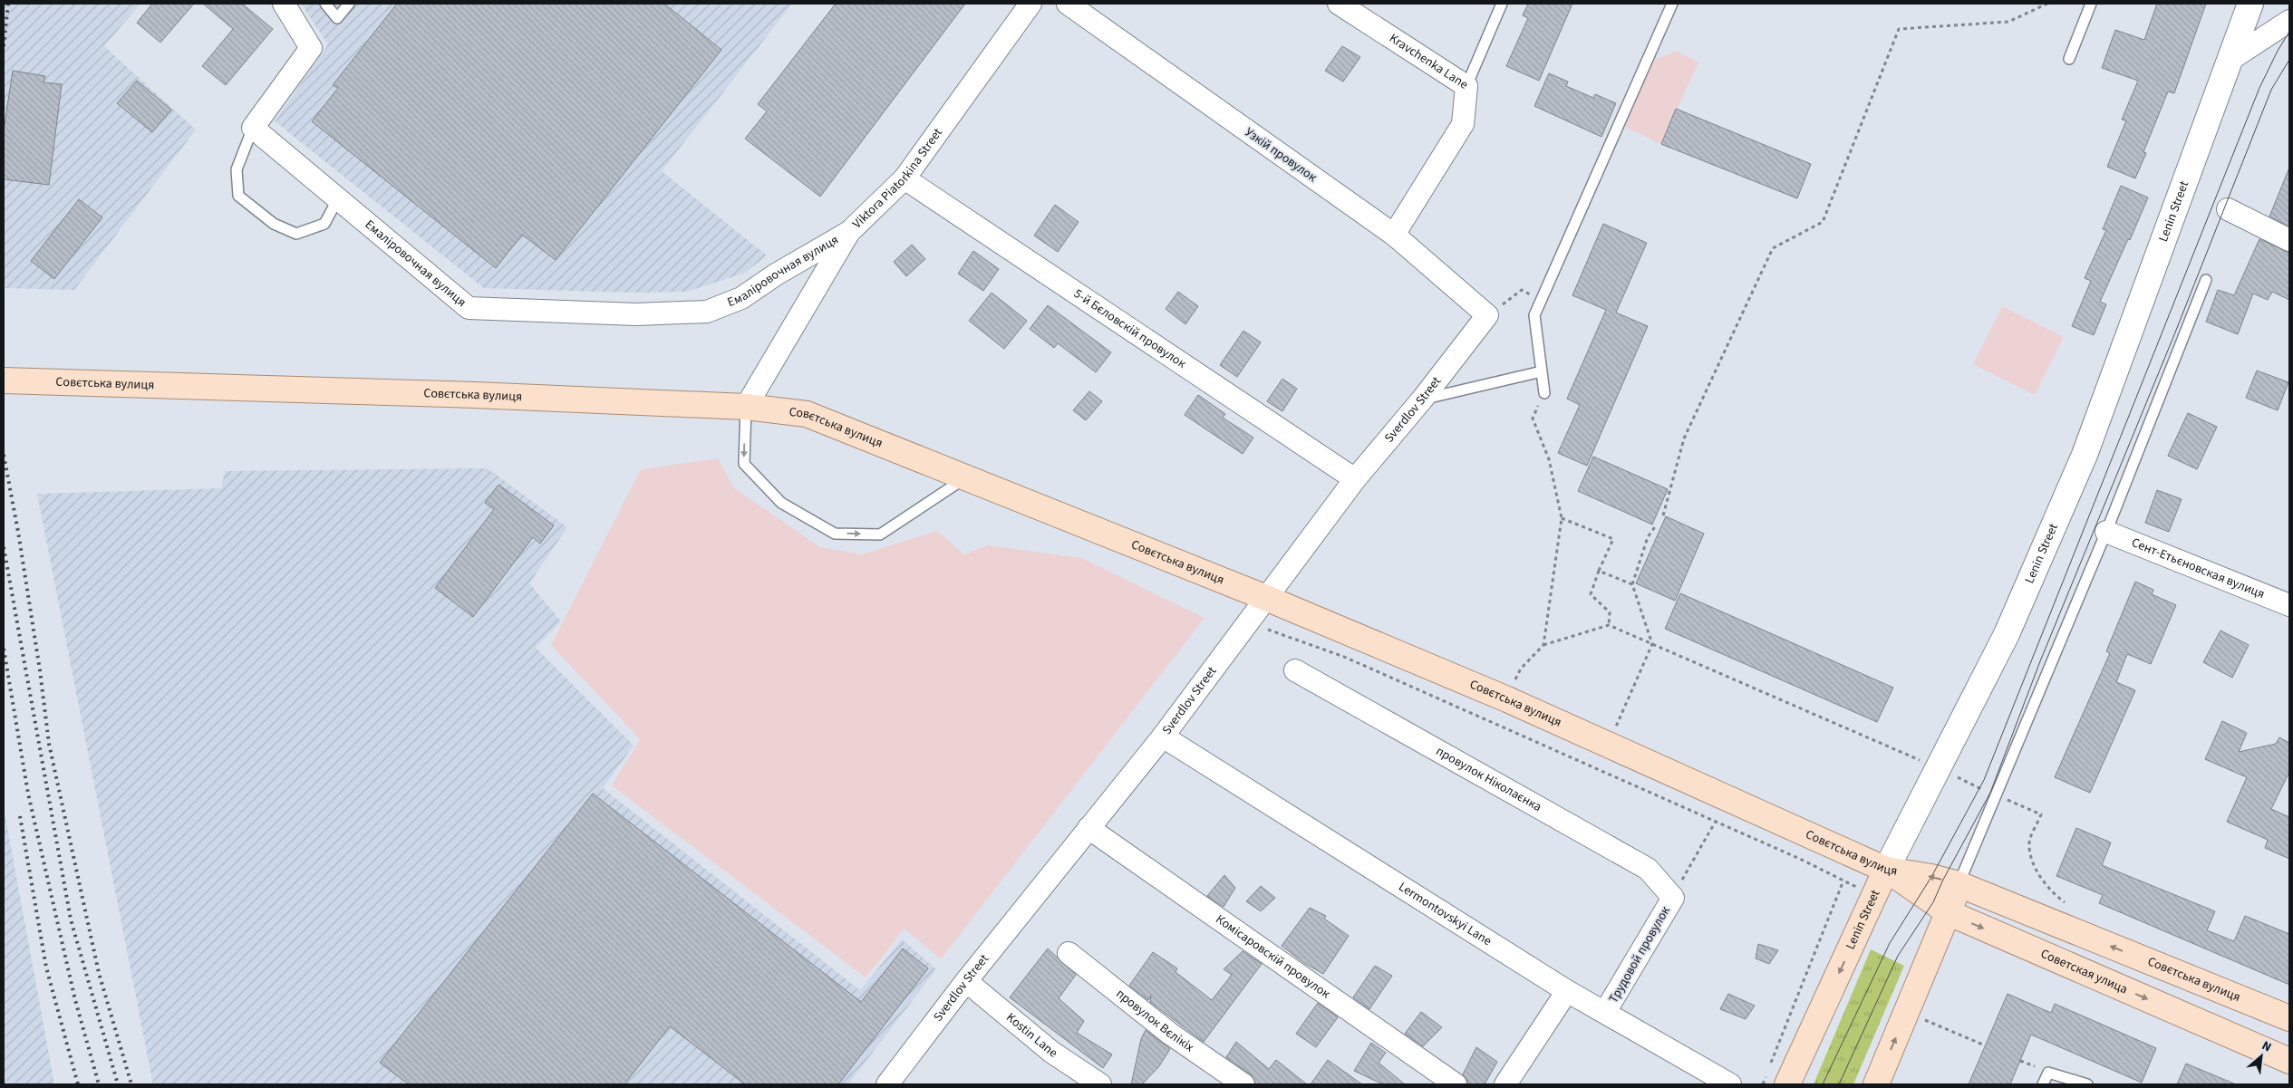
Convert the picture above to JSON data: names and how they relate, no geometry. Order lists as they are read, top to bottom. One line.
{"streets":{"main road":["Lenin Street","Совєтська вулиця","Советская улица"],"street":["Kravchenka Lane","Узкій провулок","Viktora Piatorkina Street","Емаліровочная вулиця","5-й Бєловскій провулок","Sverdlov Street","Сент-Етьєновская вулиця","провулок Ніколаєнка","Lermontovskyi Lane","Трудовой провулок","Комісаровскій провулок","провулок Вєлікіх","Kostin Lane"]},"crossings":[["Kravchenka Lane","Узкій провулок"],["Узкій провулок","Sverdlov Street"],["Viktora Piatorkina Street","Емаліровочная вулиця"],["Viktora Piatorkina Street","5-й Бєловскій провулок"],["Viktora Piatorkina Street","Совєтська вулиця"],["Lenin Street","Совєтська вулиця"],["Lenin Street","Советская улица"],["5-й Бєловскій провулок","Sverdlov Street"],["Совєтська вулиця","Sverdlov Street"],["Совєтська вулиця","Советская улица"],["Sverdlov Street","Lermontovskyi Lane"],["Sverdlov Street","Комісаровскій провулок"],["Sverdlov Street","Kostin Lane"],["провулок Ніколаєнка","Трудовой провулок"],["Lermontovskyi Lane","Трудовой провулок"]],"one_way":["Советская улица"],"north":"top right"}
